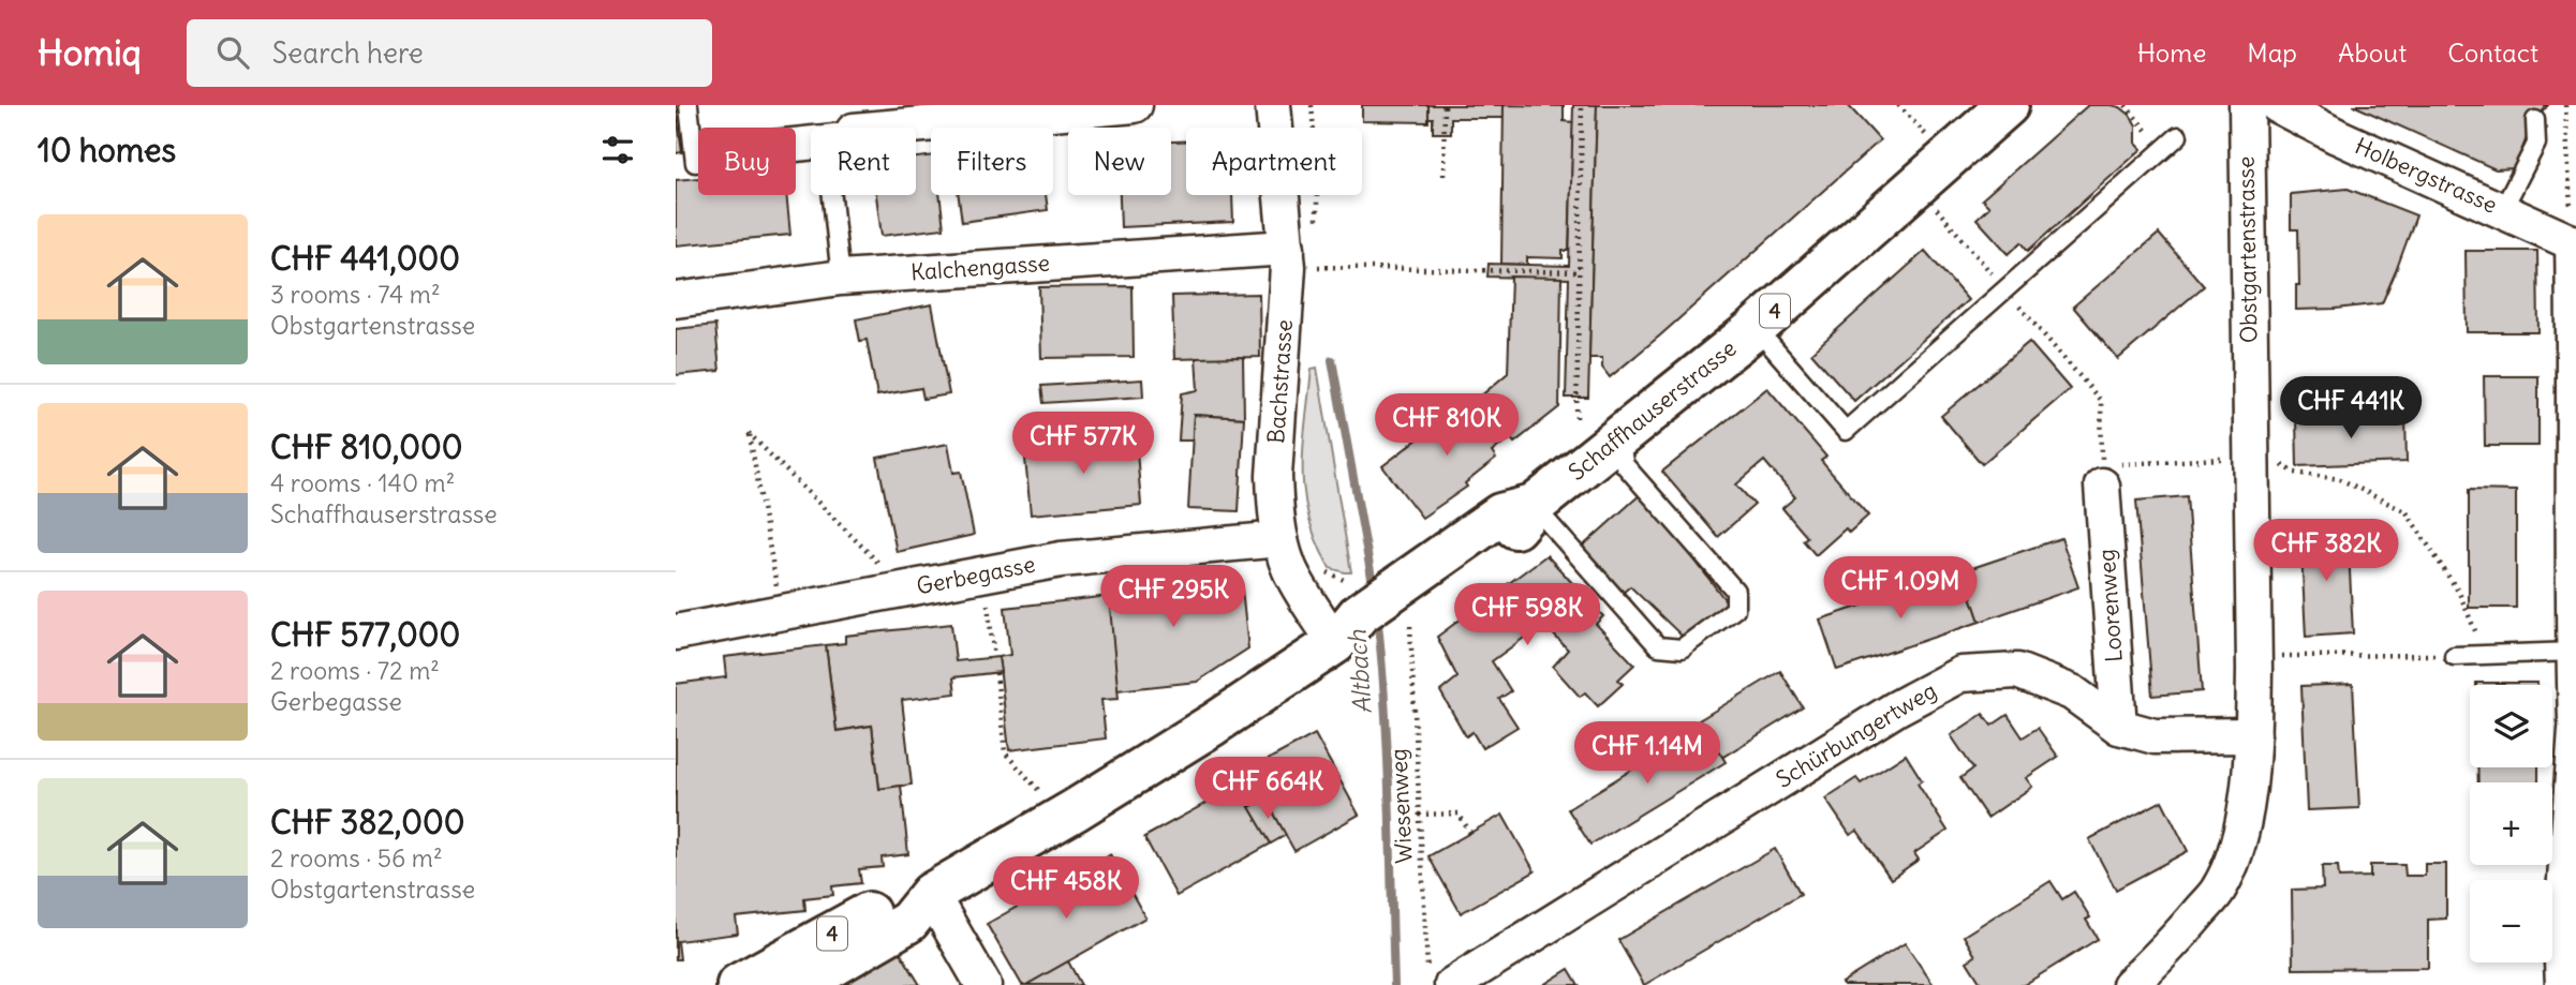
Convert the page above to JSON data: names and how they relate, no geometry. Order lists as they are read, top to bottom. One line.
{"streets":{"main road":["4","Schaffhauserstrasse"],"street":["Holbergstrasse","Obstgartenstrasse","Kalchengasse","Bachstrasse","Gerbegasse","Loorenweg","Schürbungertweg"],"path":["Wiesenweg"]},"crossings":[["Obstgartenstrasse","Schürbungertweg"],["Kalchengasse","Bachstrasse"],["Bachstrasse","Schaffhauserstrasse"],["Bachstrasse","Gerbegasse"],["Bachstrasse","Wiesenweg"],["Schaffhauserstrasse","Wiesenweg"],["Loorenweg","Schürbungertweg"],["Schürbungertweg","Wiesenweg"]],"water":["Altbach"],"page":{"header":"Homiq","search":"Search here","nav":["Home","Map","About","Contact"],"heading":"10 homes","chip":["Buy","Rent","Filters","New","Apartment"],"list":[{"name":"CHF 441,000","note":"3 rooms · 74 m² · Obstgartenstrasse"},{"name":"CHF 810,000","note":"4 rooms · 140 m² · Schaffhauserstrasse"},{"name":"CHF 577,000","note":"2 rooms · 72 m² · Gerbegasse"},{"name":"CHF 382,000","note":"2 rooms · 56 m² · Obstgartenstrasse"}],"price":["CHF 441K","CHF 810K","CHF 577K","CHF 382K","CHF 1.09M","CHF 295K","CHF 598K","CHF 1.14M","CHF 664K","CHF 458K"],"map_buttons":["+","−"]}}
